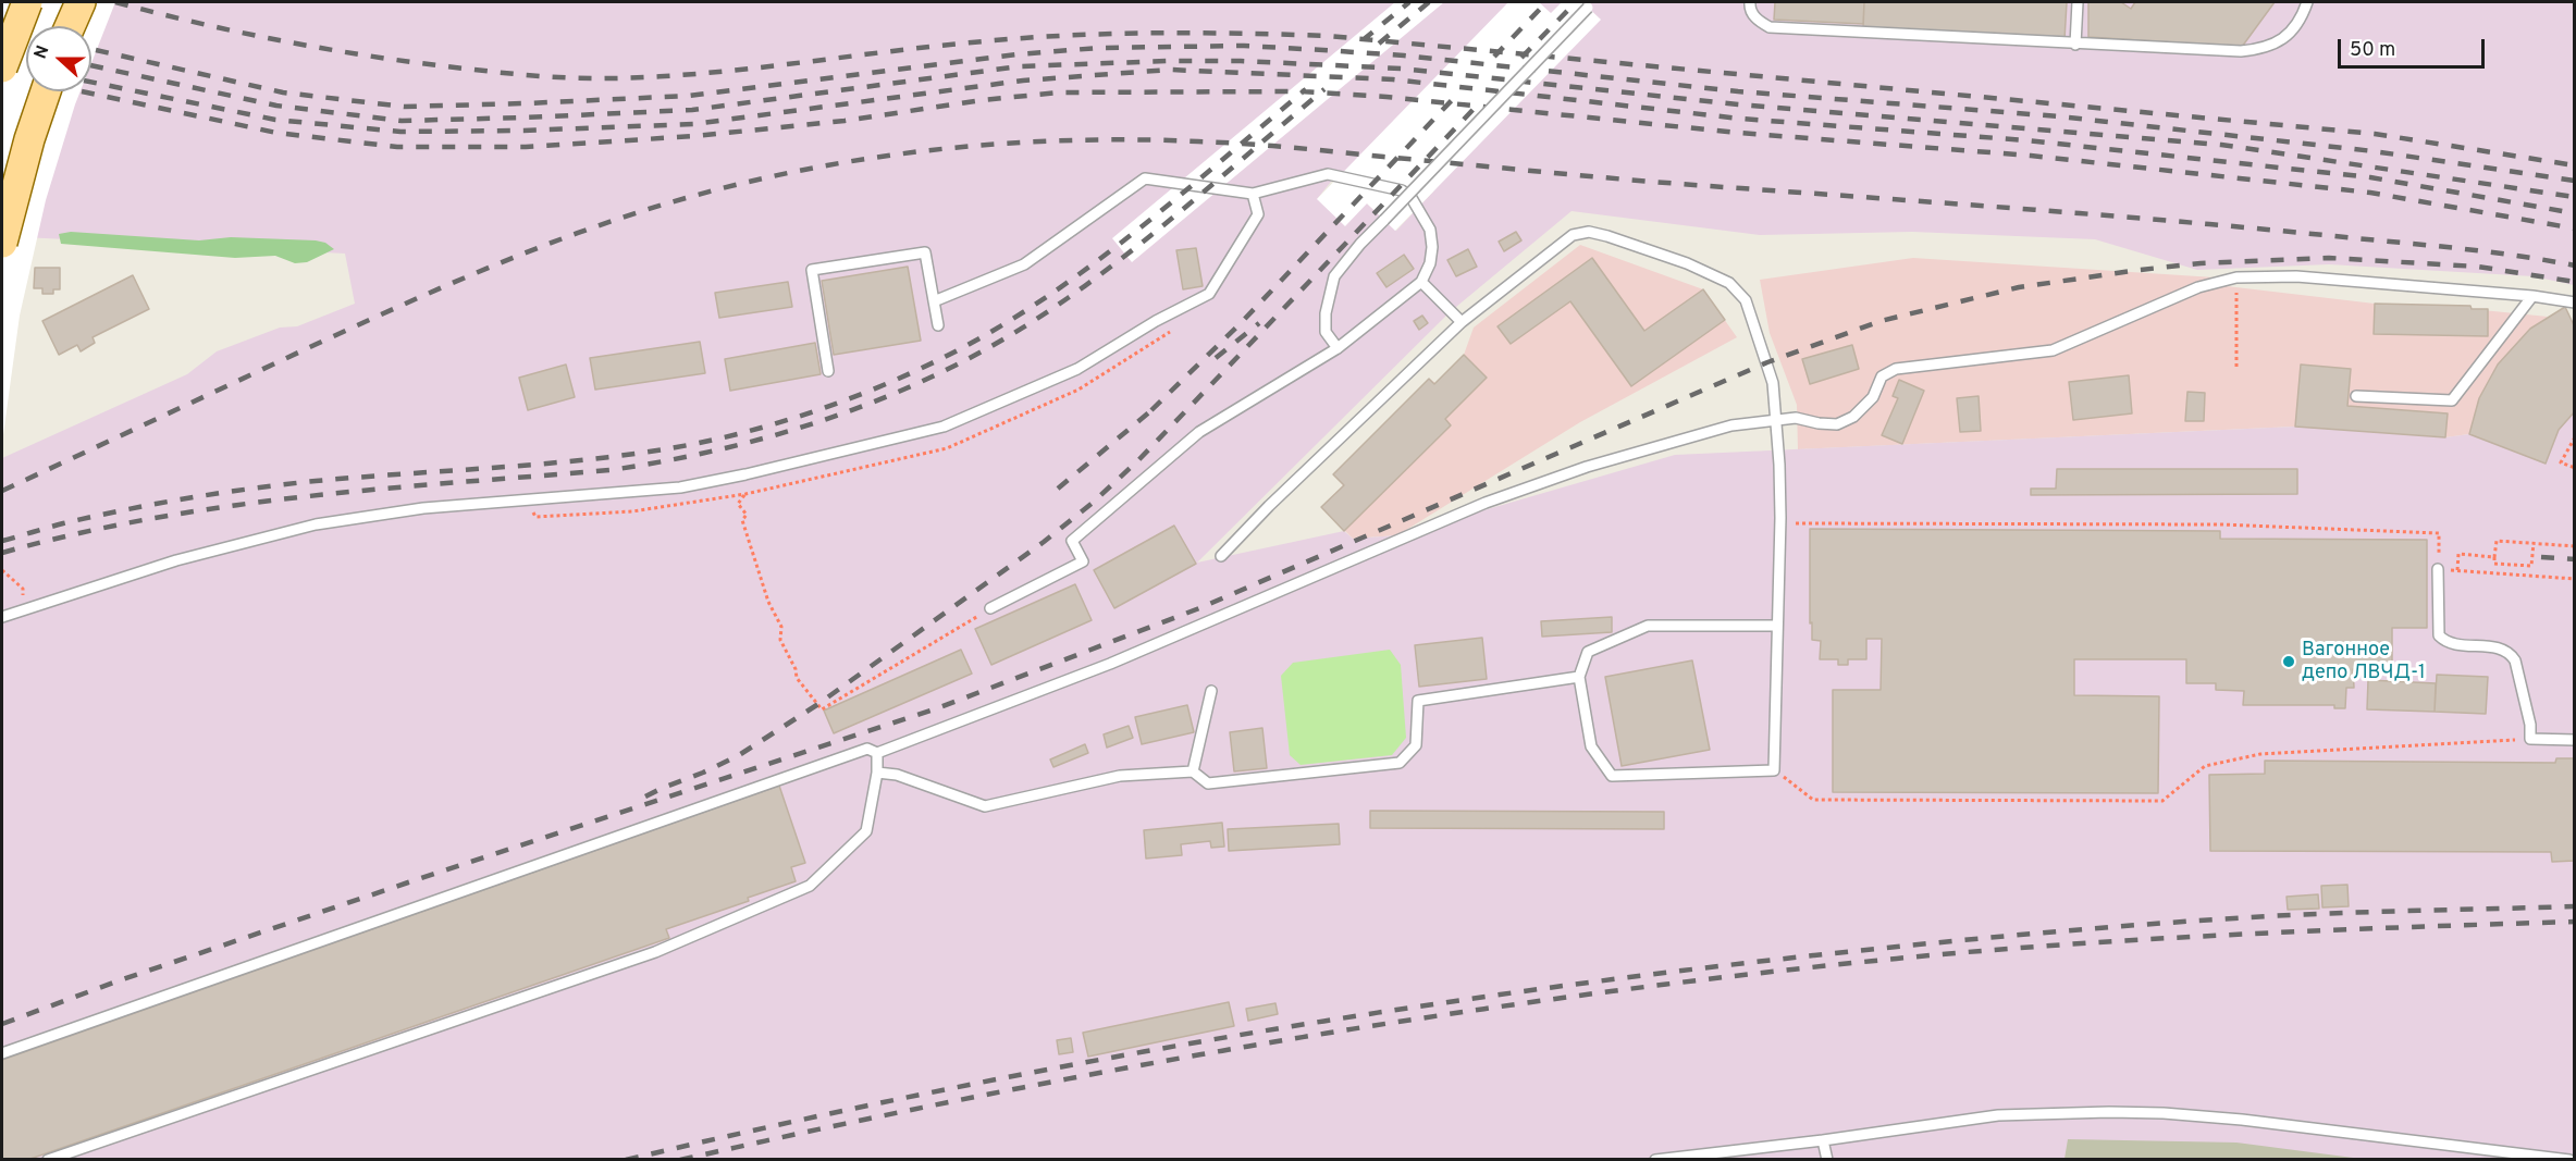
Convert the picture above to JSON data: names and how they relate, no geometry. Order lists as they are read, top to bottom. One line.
{"places":["Вагонное депо ЛВЧД-1"],"scale_bar":"50 m","north":"left"}
